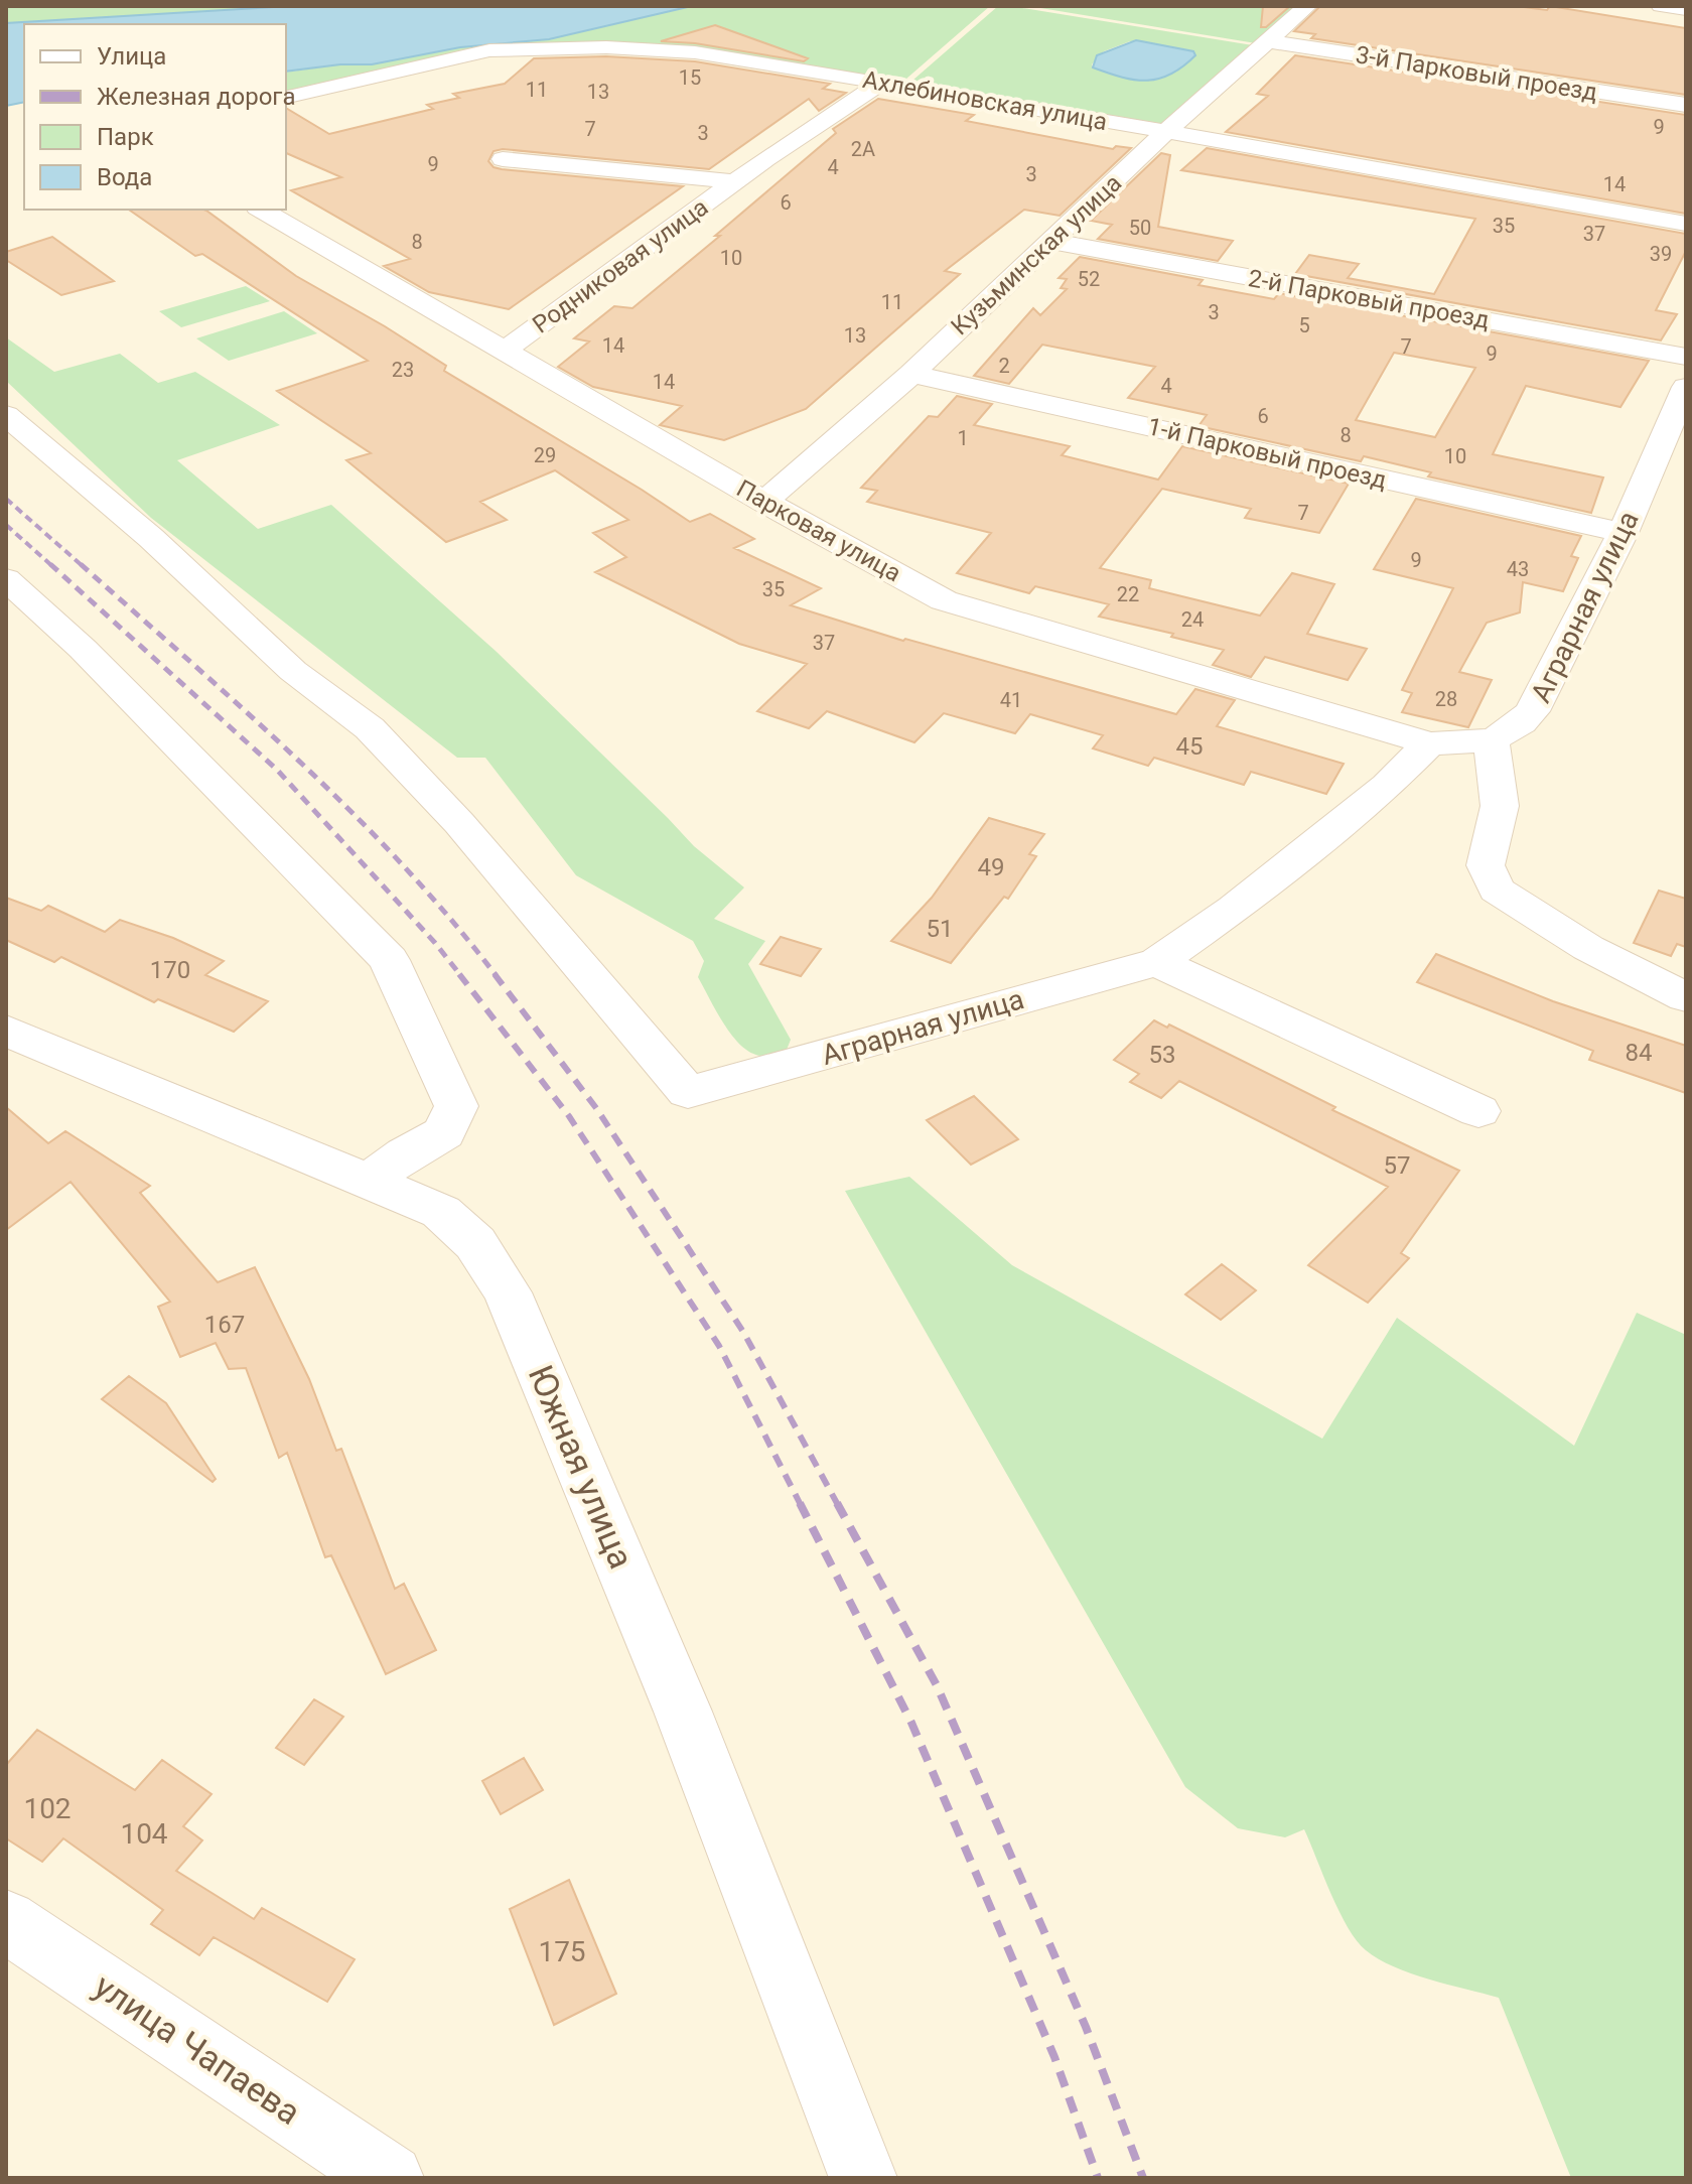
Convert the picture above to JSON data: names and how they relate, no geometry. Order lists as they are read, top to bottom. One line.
{"streets":{"street":["3-й Парковый проезд","Ахлебиновская улица","Кузьминская улица","Родниковая улица","2-й Парковый проезд","1-й Парковый проезд","Парковая улица","Аграрная улица","Южная улица","улица Чапаева"]},"crossings":[["3-й Парковый проезд","Кузьминская улица"],["Ахлебиновская улица","Кузьминская улица"],["Ахлебиновская улица","Родниковая улица"],["Кузьминская улица","2-й Парковый проезд"],["Кузьминская улица","1-й Парковый проезд"],["Кузьминская улица","Парковая улица"],["Родниковая улица","Парковая улица"],["1-й Парковый проезд","Аграрная улица"],["Парковая улица","Аграрная улица"]],"house_numbers":["15","11","13","9","7","3","2А","9","4","3","14","6","35","50","37","8","39","10","52","11","3","5","13","14","7","9","2","23","14","4","6","8","1","29","10","7","9","43","35","22","24","37","28","41","45","49","51","170","84","53","57","167","102","104","175"],"legend":["Улица","Железная дорога","Парк","Вода"]}
